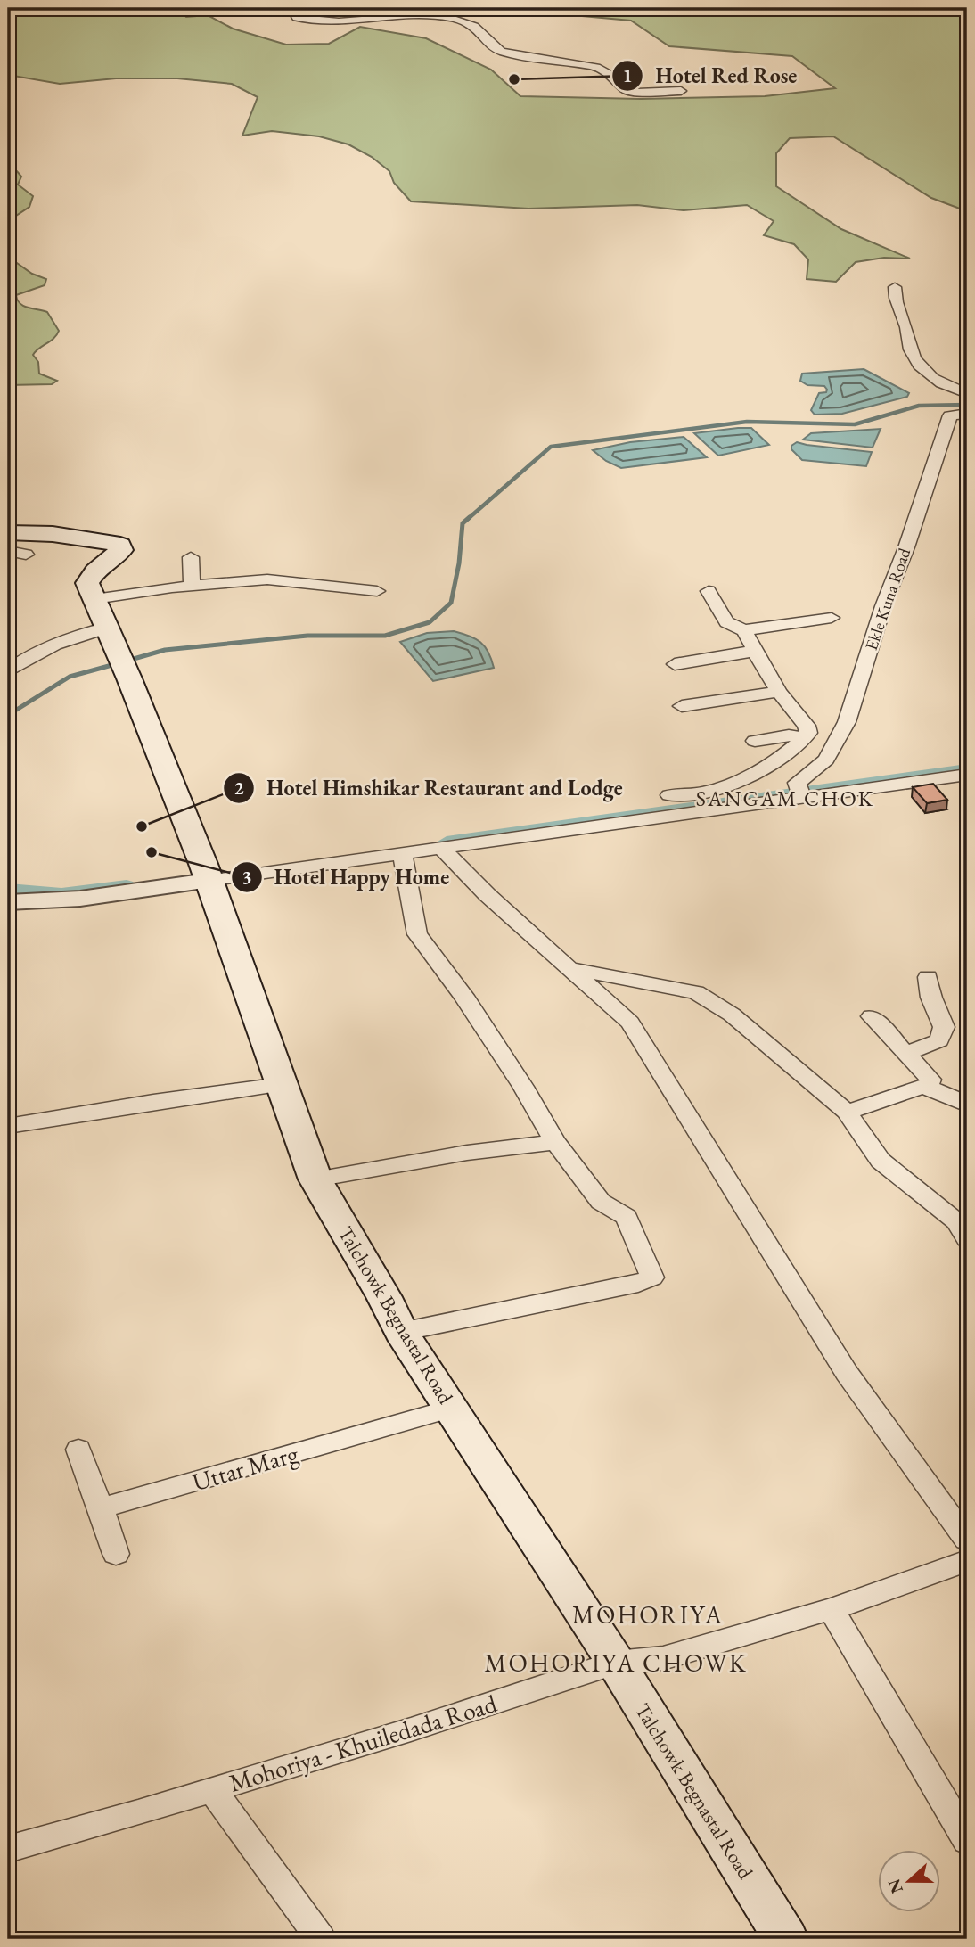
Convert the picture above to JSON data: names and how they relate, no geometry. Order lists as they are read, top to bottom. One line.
{"streets":{"main road":["Talchowk Begnastal Road"],"street":["Ekle Kuna Road","Uttar Marg","Mohoriya - Khuiledada Road"]},"crossings":[["Talchowk Begnastal Road","Uttar Marg"],["Talchowk Begnastal Road","Mohoriya - Khuiledada Road"]],"districts":["SANGAM CHOK","MOHORIYA","MOHORIYA CHOWK"],"places":["Hotel Red Rose","Hotel Himshikar Restaurant and Lodge","Hotel Happy Home"],"north":"left"}
